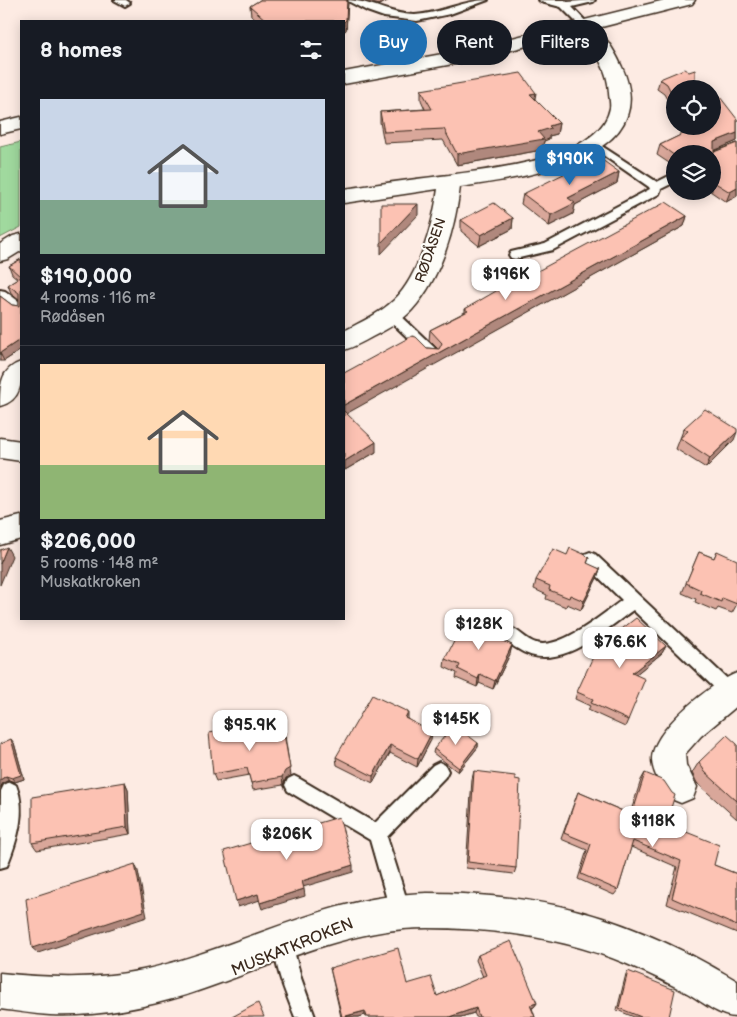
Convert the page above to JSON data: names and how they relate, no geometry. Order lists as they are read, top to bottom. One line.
{"streets":{"street":["RØDÅSEN","MUSKATKROKEN"]},"page":{"chip":["Buy","Rent","Filters"],"heading":"8 homes","list":[{"name":"$190,000","note":"4 rooms · 116 m² · Rødåsen"},{"name":"$206,000","note":"5 rooms · 148 m² · Muskatkroken"}],"price":["$190K","$196K","$128K","$76.6K","$145K","$95.9K","$118K","$206K"]}}
